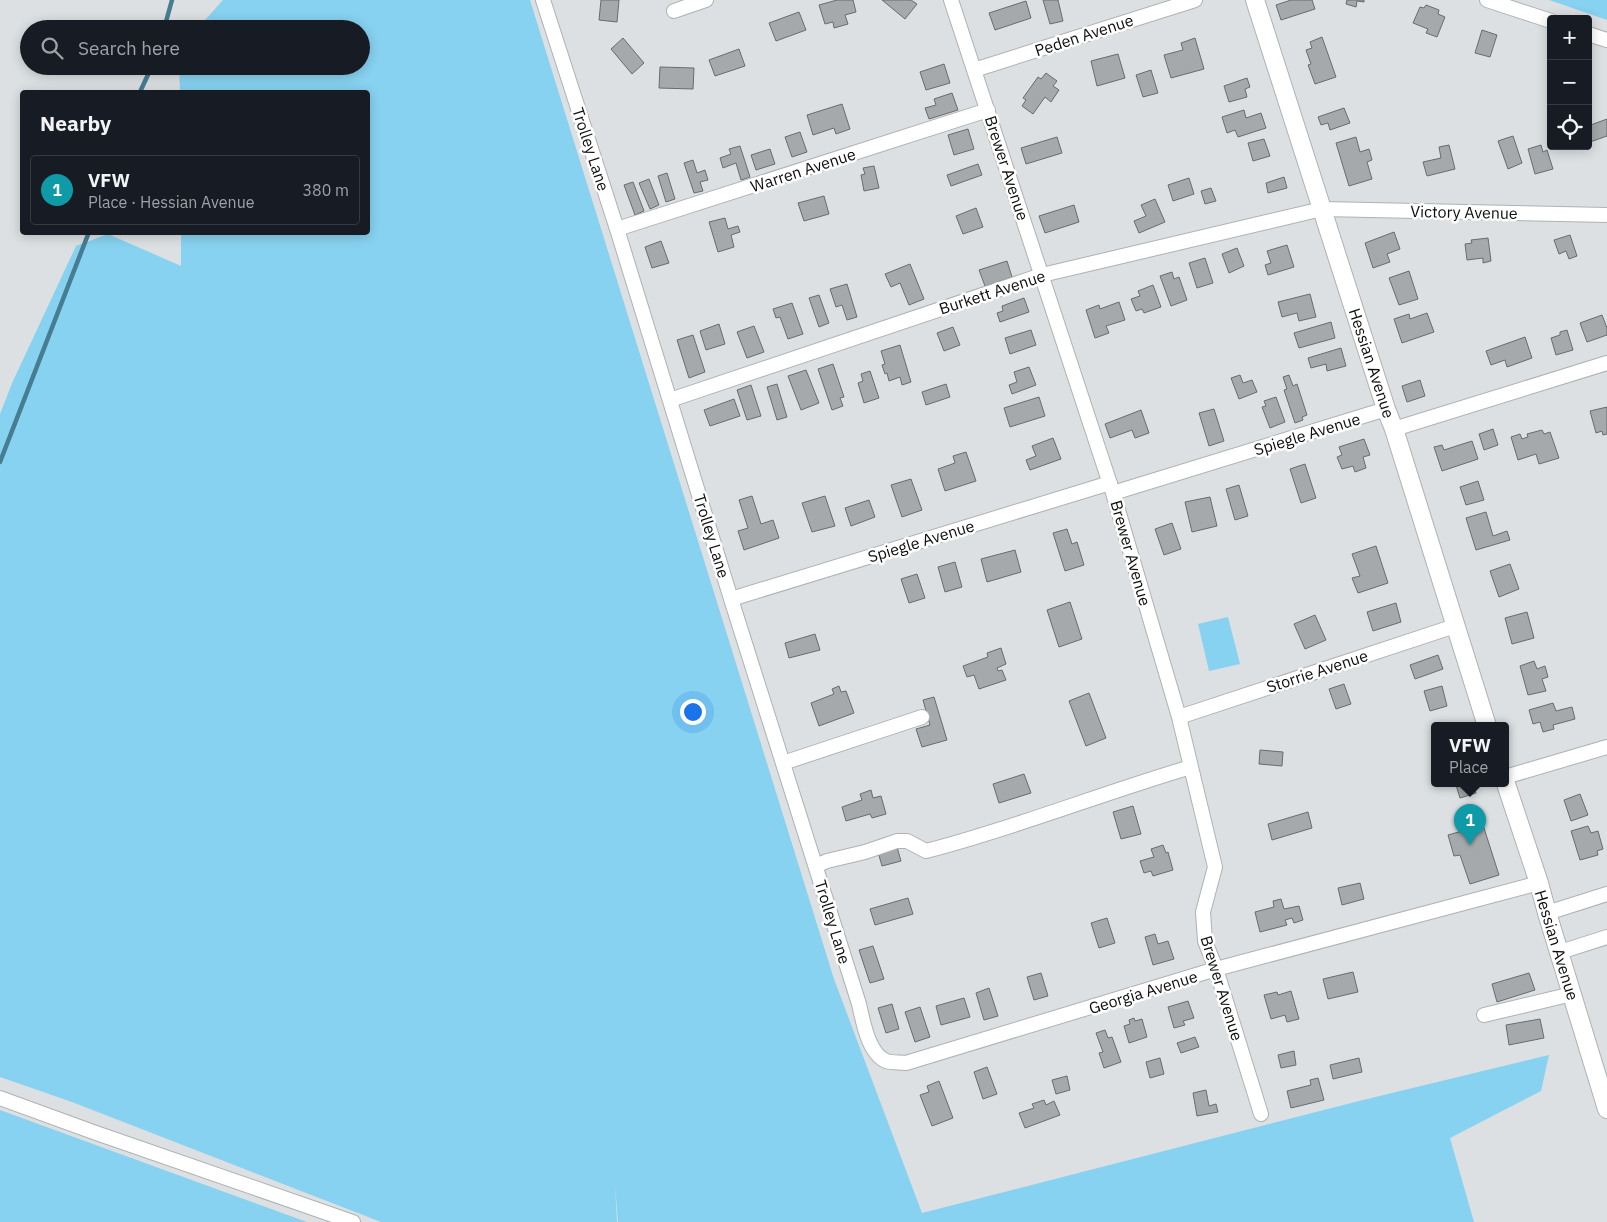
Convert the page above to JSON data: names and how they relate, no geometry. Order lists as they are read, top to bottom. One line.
{"streets":{"main road":["Hessian Avenue"],"street":["Peden Avenue","Trolley Lane","Brewer Avenue","Warren Avenue","Victory Avenue","Burkett Avenue","Spiegle Avenue","Storrie Avenue","Georgia Avenue"]},"crossings":[["Peden Avenue","Brewer Avenue"],["Trolley Lane","Warren Avenue"],["Trolley Lane","Burkett Avenue"],["Trolley Lane","Spiegle Avenue"],["Trolley Lane","Georgia Avenue"],["Brewer Avenue","Warren Avenue"],["Brewer Avenue","Burkett Avenue"],["Brewer Avenue","Spiegle Avenue"],["Brewer Avenue","Storrie Avenue"],["Brewer Avenue","Georgia Avenue"],["Victory Avenue","Burkett Avenue"],["Victory Avenue","Hessian Avenue"],["Burkett Avenue","Hessian Avenue"],["Hessian Avenue","Spiegle Avenue"],["Hessian Avenue","Storrie Avenue"],["Hessian Avenue","Georgia Avenue"]],"page":{"map_buttons":["+","−"],"search":"Search here","heading":"Nearby","list":[{"mark":"1","name":"VFW","note":"Place · Hessian Avenue","value":"380 m"}],"popup":["VFW","Place"],"pins":"1"}}
